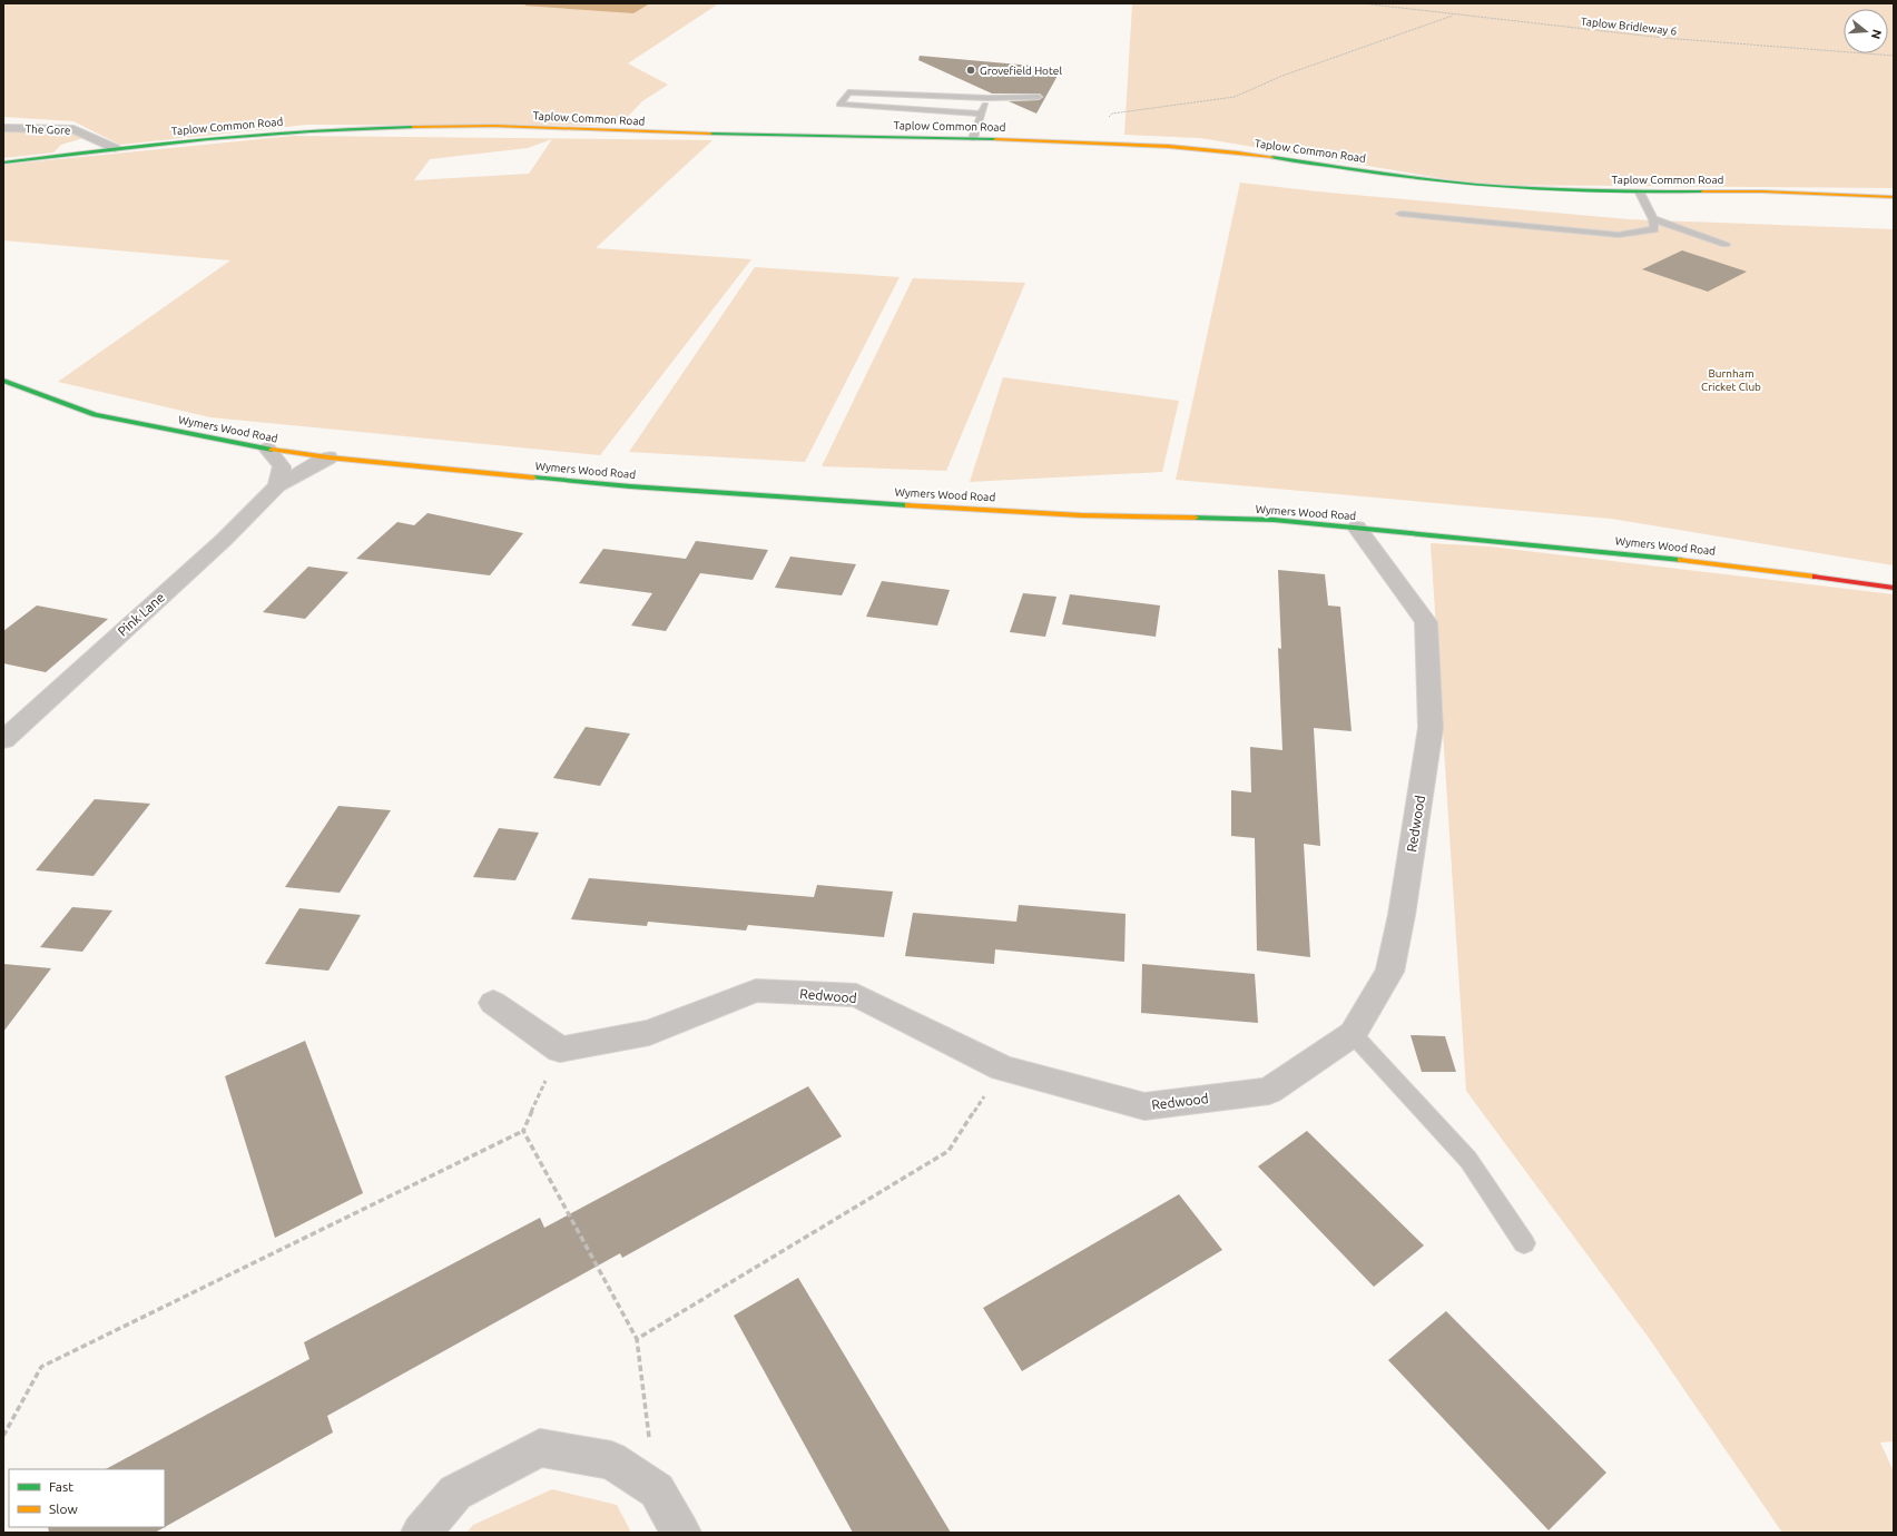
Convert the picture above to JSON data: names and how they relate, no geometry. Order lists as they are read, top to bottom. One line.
{"streets":{"street":["Taplow Common Road","The Gore","Wymers Wood Road","Pink Lane","Redwood"],"path":["Taplow Bridleway 6"]},"crossings":[["Taplow Common Road","The Gore"],["Wymers Wood Road","Pink Lane"],["Wymers Wood Road","Redwood"]],"parks":["Burnham Cricket Club"],"places":["Grovefield Hotel"],"legend":["Fast","Slow"],"north":"right"}
